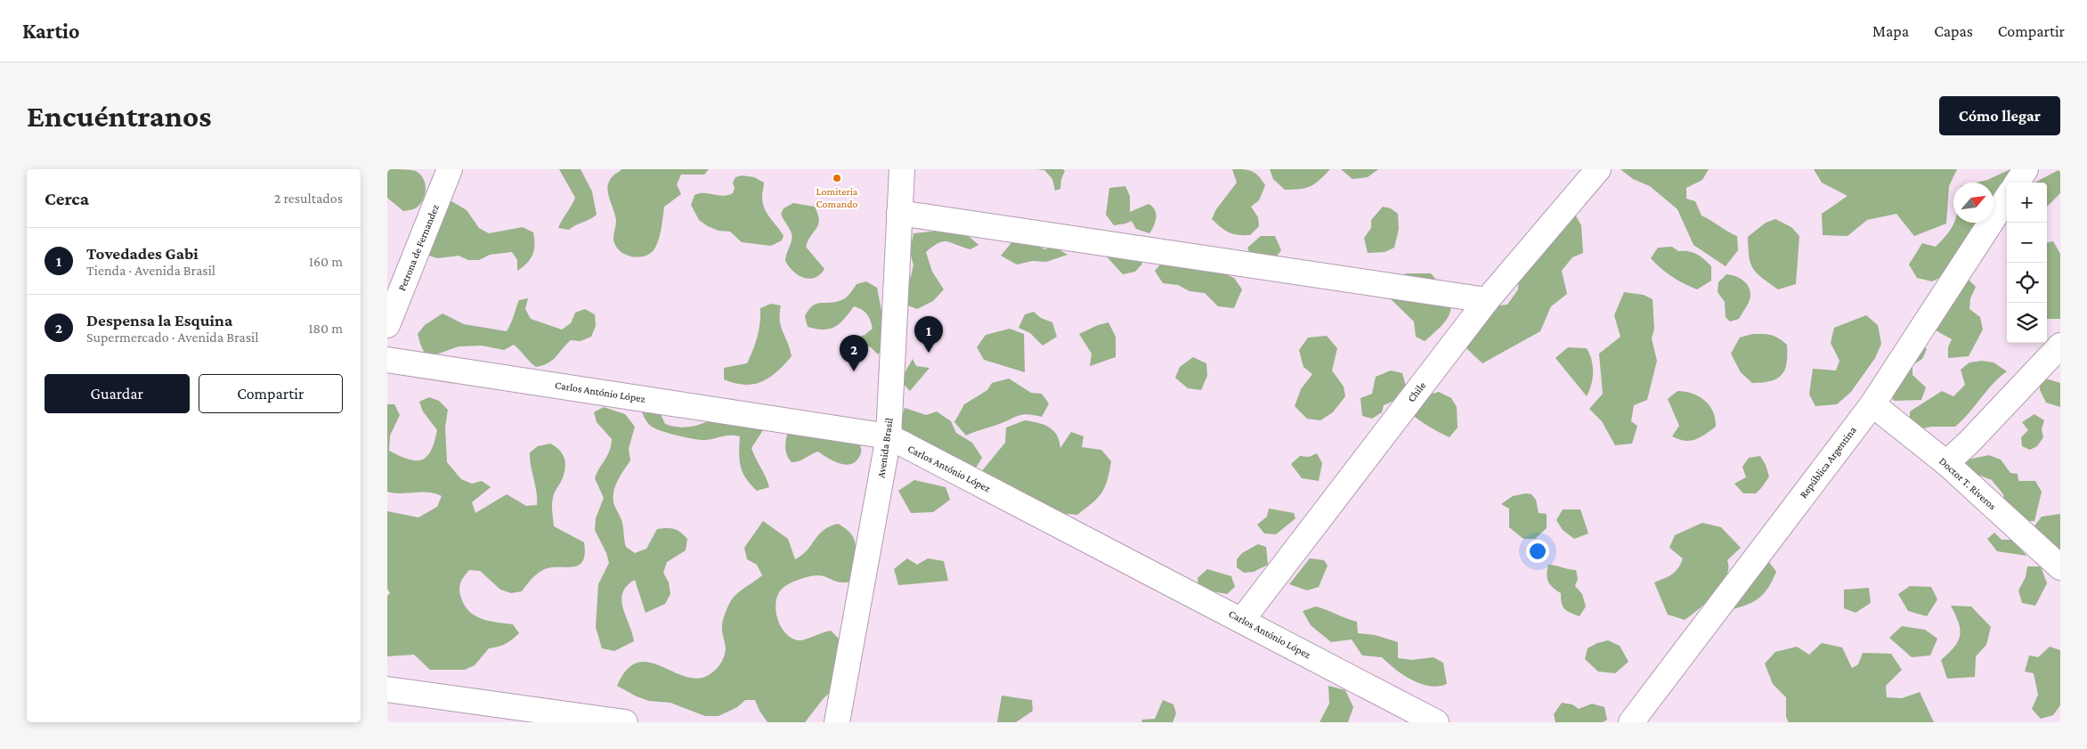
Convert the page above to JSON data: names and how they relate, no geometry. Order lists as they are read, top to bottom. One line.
{"streets":{"street":["Petrona de Fernandez","Carlos António López","Chile","Avenida Brasil","República Argentina","Doctor T. Riveros"]},"crossings":[["Carlos António López","Chile"],["Carlos António López","Avenida Brasil"],["República Argentina","Doctor T. Riveros"]],"places":["Lomiteria Comando"],"north":"top right","page":{"header":"Kartio","nav":["Mapa","Capas","Compartir"],"buttons":["Cómo llegar",["Guardar","Compartir"]],"title":"Encuéntranos","heading":["Cerca","2 resultados"],"map_buttons":["+","−"],"list":[{"mark":"1","name":"Tovedades Gabi","note":"Tienda · Avenida Brasil","value":"160 m"},{"mark":"2","name":"Despensa la Esquina","note":"Supermercado · Avenida Brasil","value":"180 m"}],"pins":["1","2"]}}
